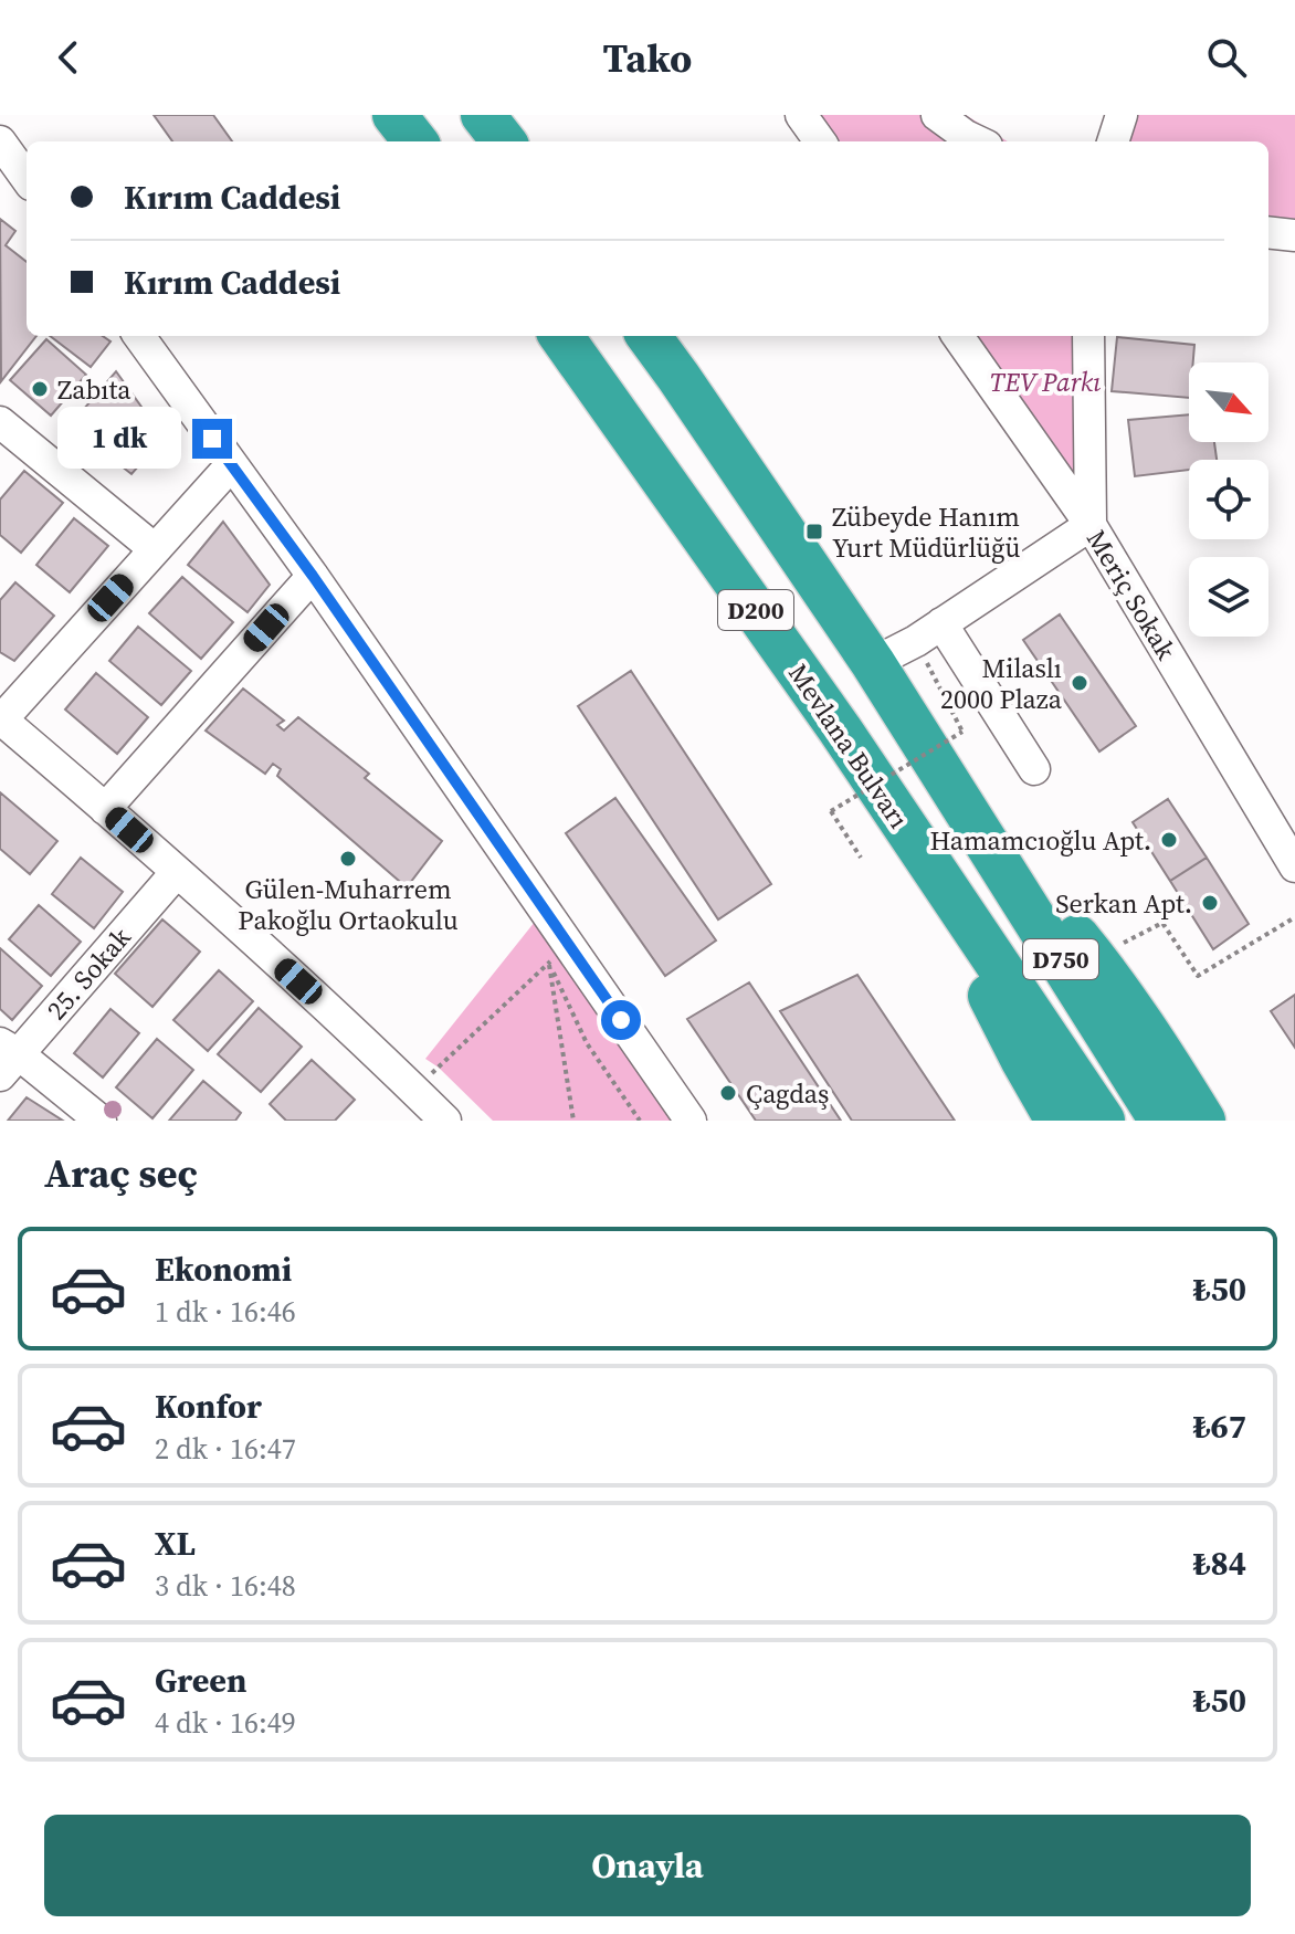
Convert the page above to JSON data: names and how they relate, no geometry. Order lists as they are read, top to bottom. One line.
{"streets":{"highway":["D200","Mevlana Bulvarı","D750"],"street":["Meriç Sokak","25. Sokak"]},"crossings":[["D200","D750"]],"parks":["TEV Parkı"],"places":{"other":["Zabıta","Milaslı 2000 Plaza","Hamamcıoğlu Apt.","Gülen-Muharrem Pakoğlu Ortaokulu","Serkan Apt.","Çagdaş"],"transit":["Zübeyde Hanım Yurt Müdürlüğü"]},"north":"bottom right","page":{"header":"Tako","banner":["Kırım Caddesi","Kırım Caddesi"],"bubble":"1 dk","heading":"Araç seç","list":[{"name":"Ekonomi","note":"1 dk · 16:46","value":"₺50"},{"name":"Konfor","note":"2 dk · 16:47","value":"₺67"},{"name":"XL","note":"3 dk · 16:48","value":"₺84"},{"name":"Green","note":"4 dk · 16:49","value":"₺50"}],"buttons":"Onayla"}}
